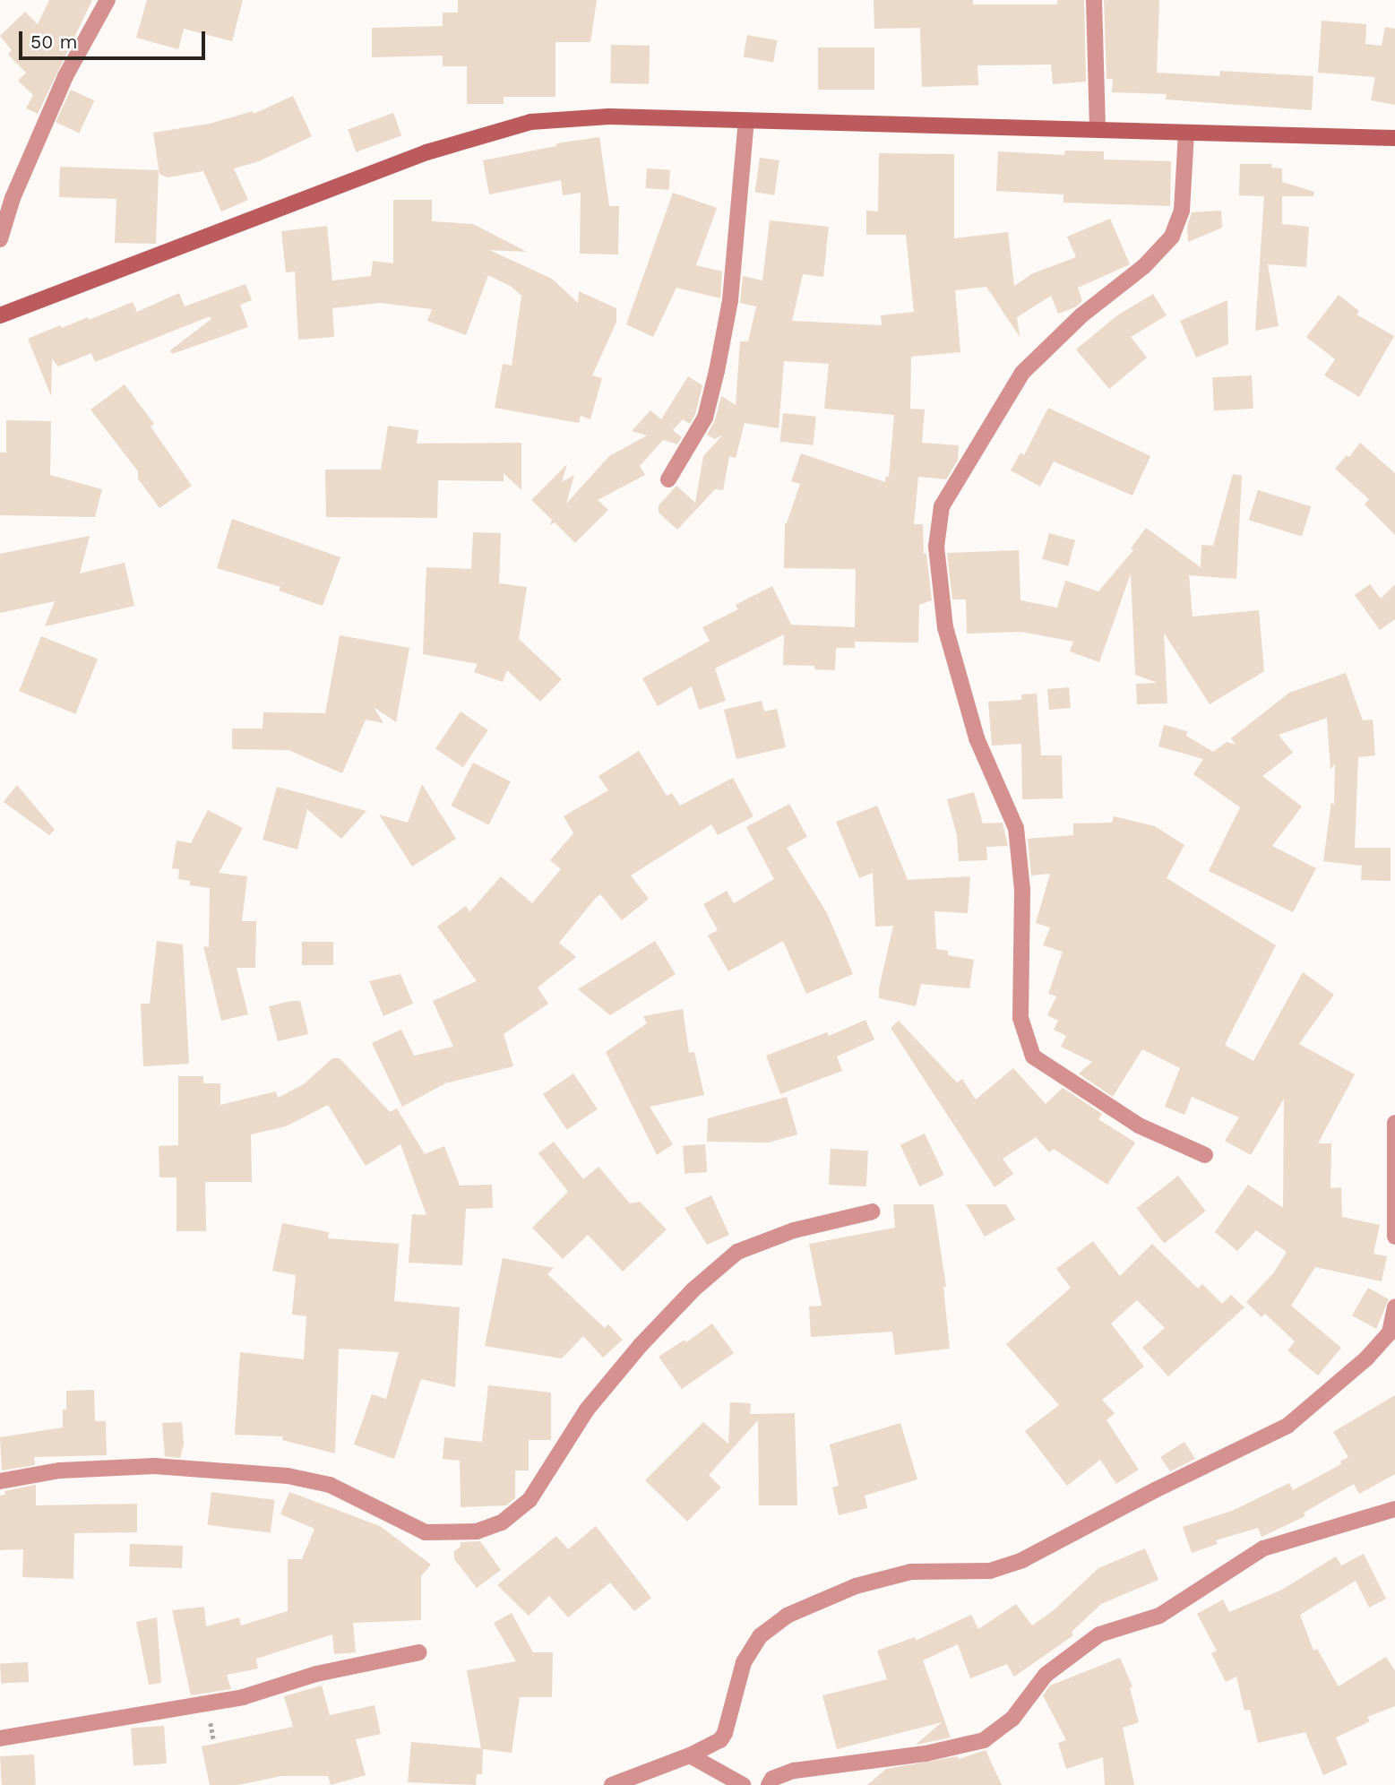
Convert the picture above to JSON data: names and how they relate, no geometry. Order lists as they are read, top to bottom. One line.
{"scale_bar":"50 m"}
